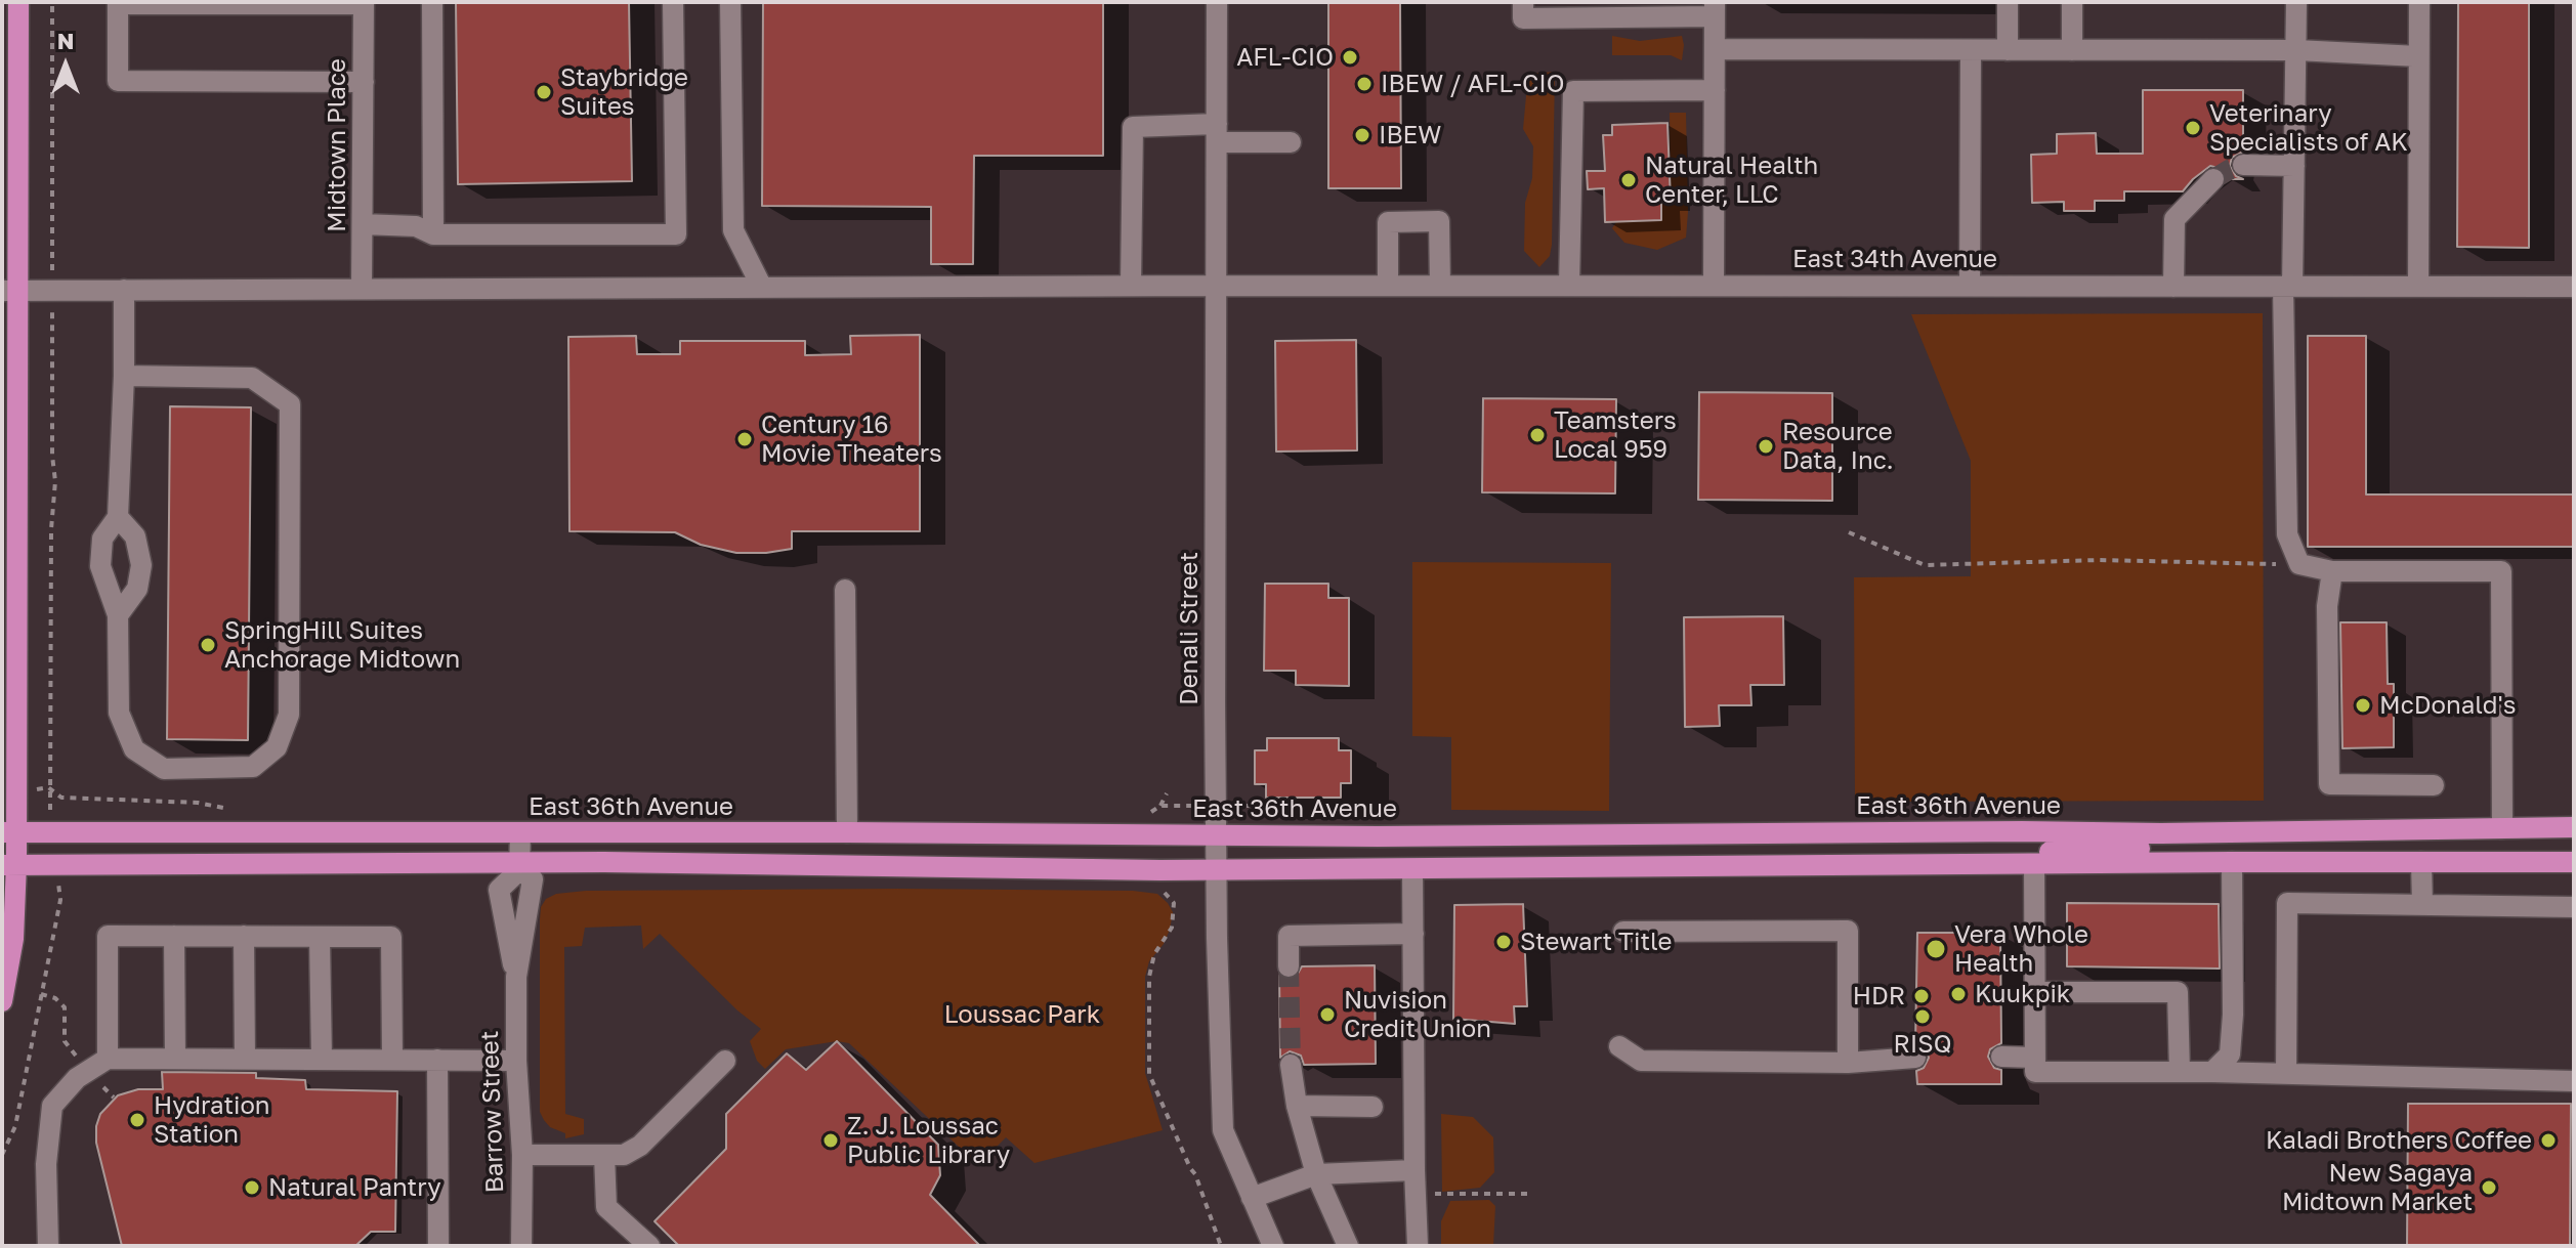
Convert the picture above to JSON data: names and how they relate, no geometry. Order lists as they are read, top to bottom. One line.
{"streets":{"main road":["East 36th Avenue"],"street":["Midtown Place","East 34th Avenue","Denali Street","Barrow Street"]},"crossings":[["Midtown Place","East 34th Avenue"],["East 34th Avenue","Denali Street"],["Denali Street","East 36th Avenue"],["East 36th Avenue","Barrow Street"]],"parks":["Loussac Park"],"places":["AFL-CIO","IBEW / AFL-CIO","Staybridge Suites","Veterinary Specialists of AK","IBEW","Natural Health Center, LLC","Teamsters Local 959","Century 16 Movie Theaters","Resource Data, Inc.","SpringHill Suites Anchorage Midtown","McDonald's","Stewart Title","Vera Whole Health","Kuukpik","HDR","Nuvision Credit Union","RISQ","Hydration Station","Z. J. Loussac Public Library","Kaladi Brothers Coffee","Natural Pantry","New Sagaya Midtown Market"],"north":"top"}
